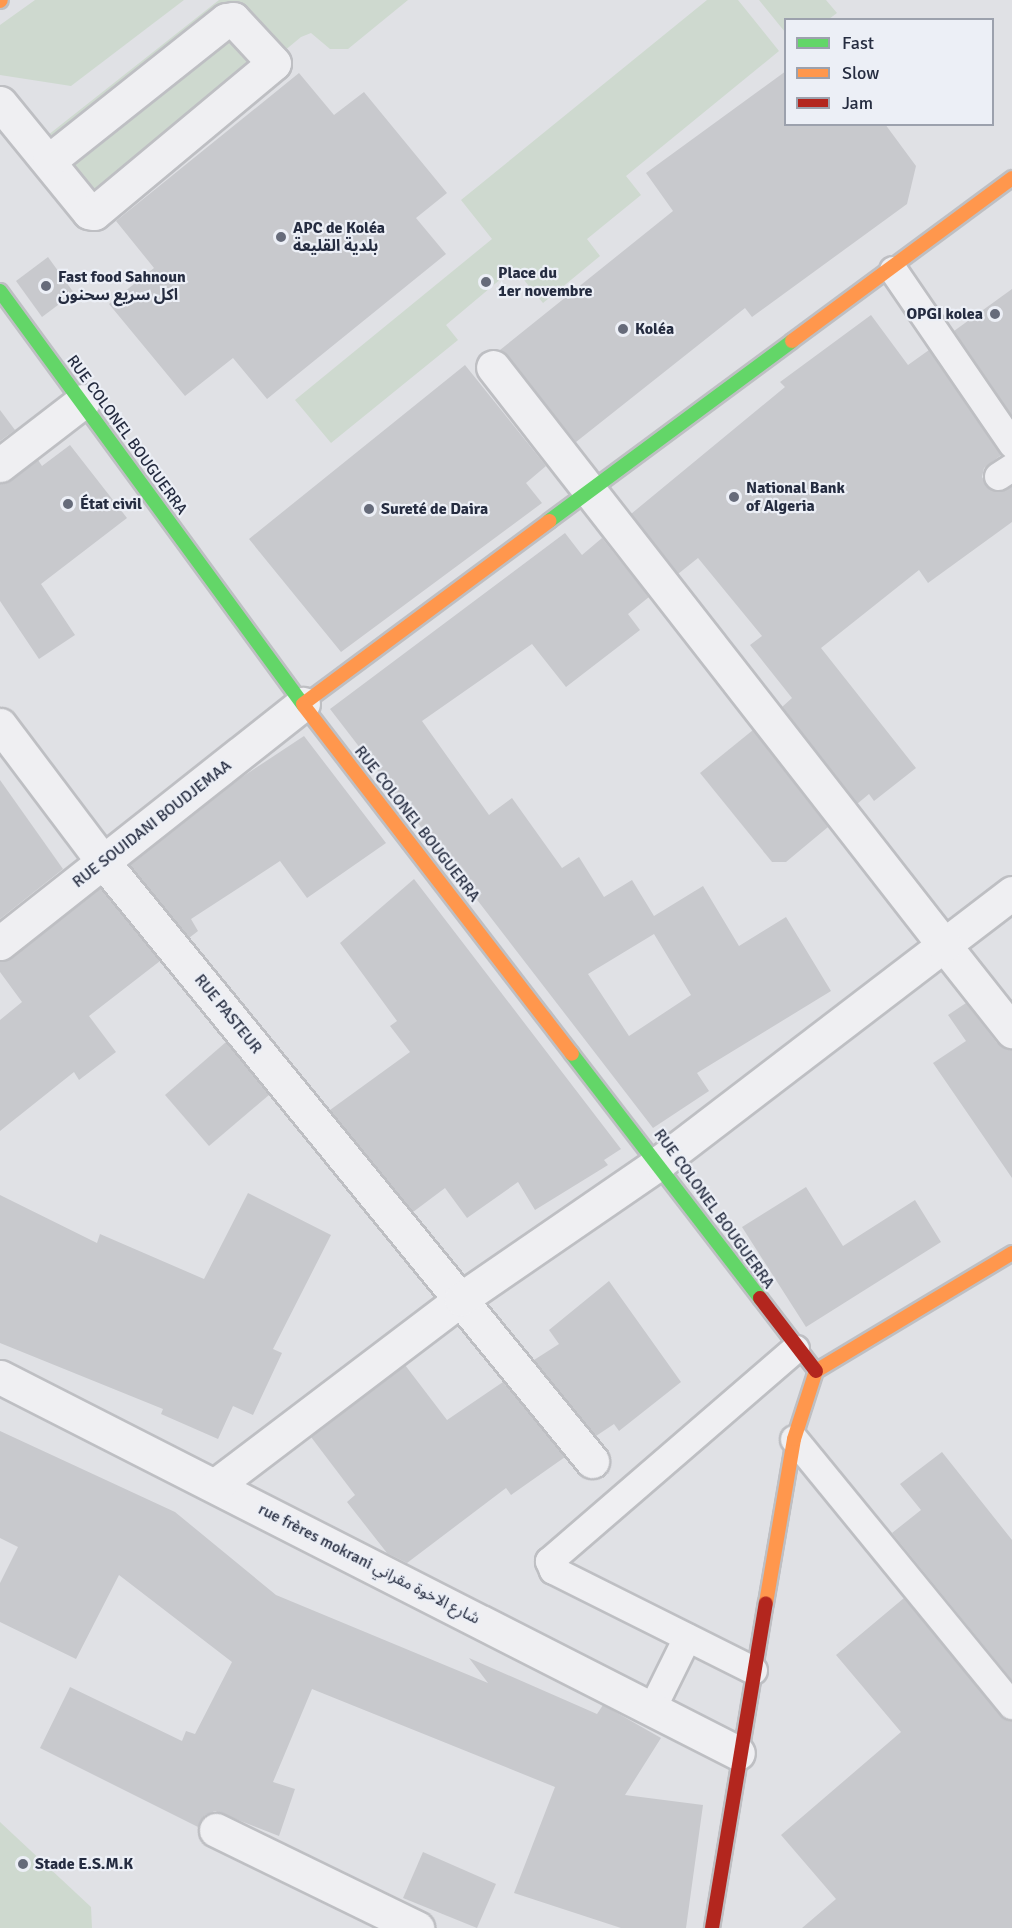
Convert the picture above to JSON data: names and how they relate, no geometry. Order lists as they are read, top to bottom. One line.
{"streets":{"main road":["RUE COLONEL BOUGUERRA"],"street":["RUE SOUIDANI BOUDJEMAA","RUE PASTEUR","rue frères mokrani شارع الاخوة مقراني"]},"crossings":[["RUE COLONEL BOUGUERRA","RUE SOUIDANI BOUDJEMAA"],["RUE SOUIDANI BOUDJEMAA","RUE PASTEUR"]],"places":["APC de Koléa بلدية القليعة","Place du 1er novembre","Fast food Sahnoun اكل سريع سحنون","OPGI kolea","Koléa","National Bank of Algeria","État civil","Sureté de Daira","Stade E.S.M.K"],"legend":["Fast","Slow","Jam"]}
